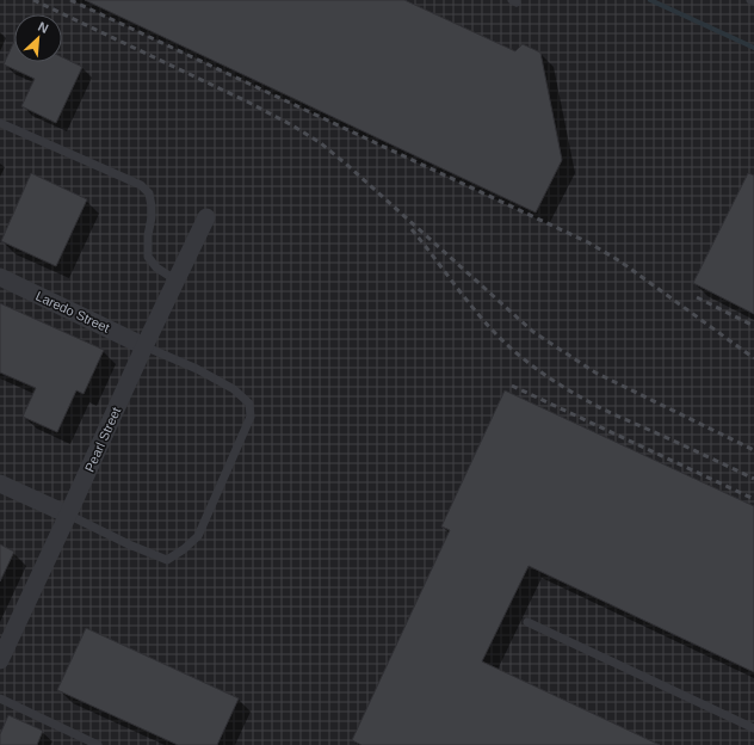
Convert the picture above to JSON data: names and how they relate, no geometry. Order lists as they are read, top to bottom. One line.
{"streets":{"street":["Laredo Street","Pearl Street"]},"crossings":[["Laredo Street","Pearl Street"]],"north":"top right"}
